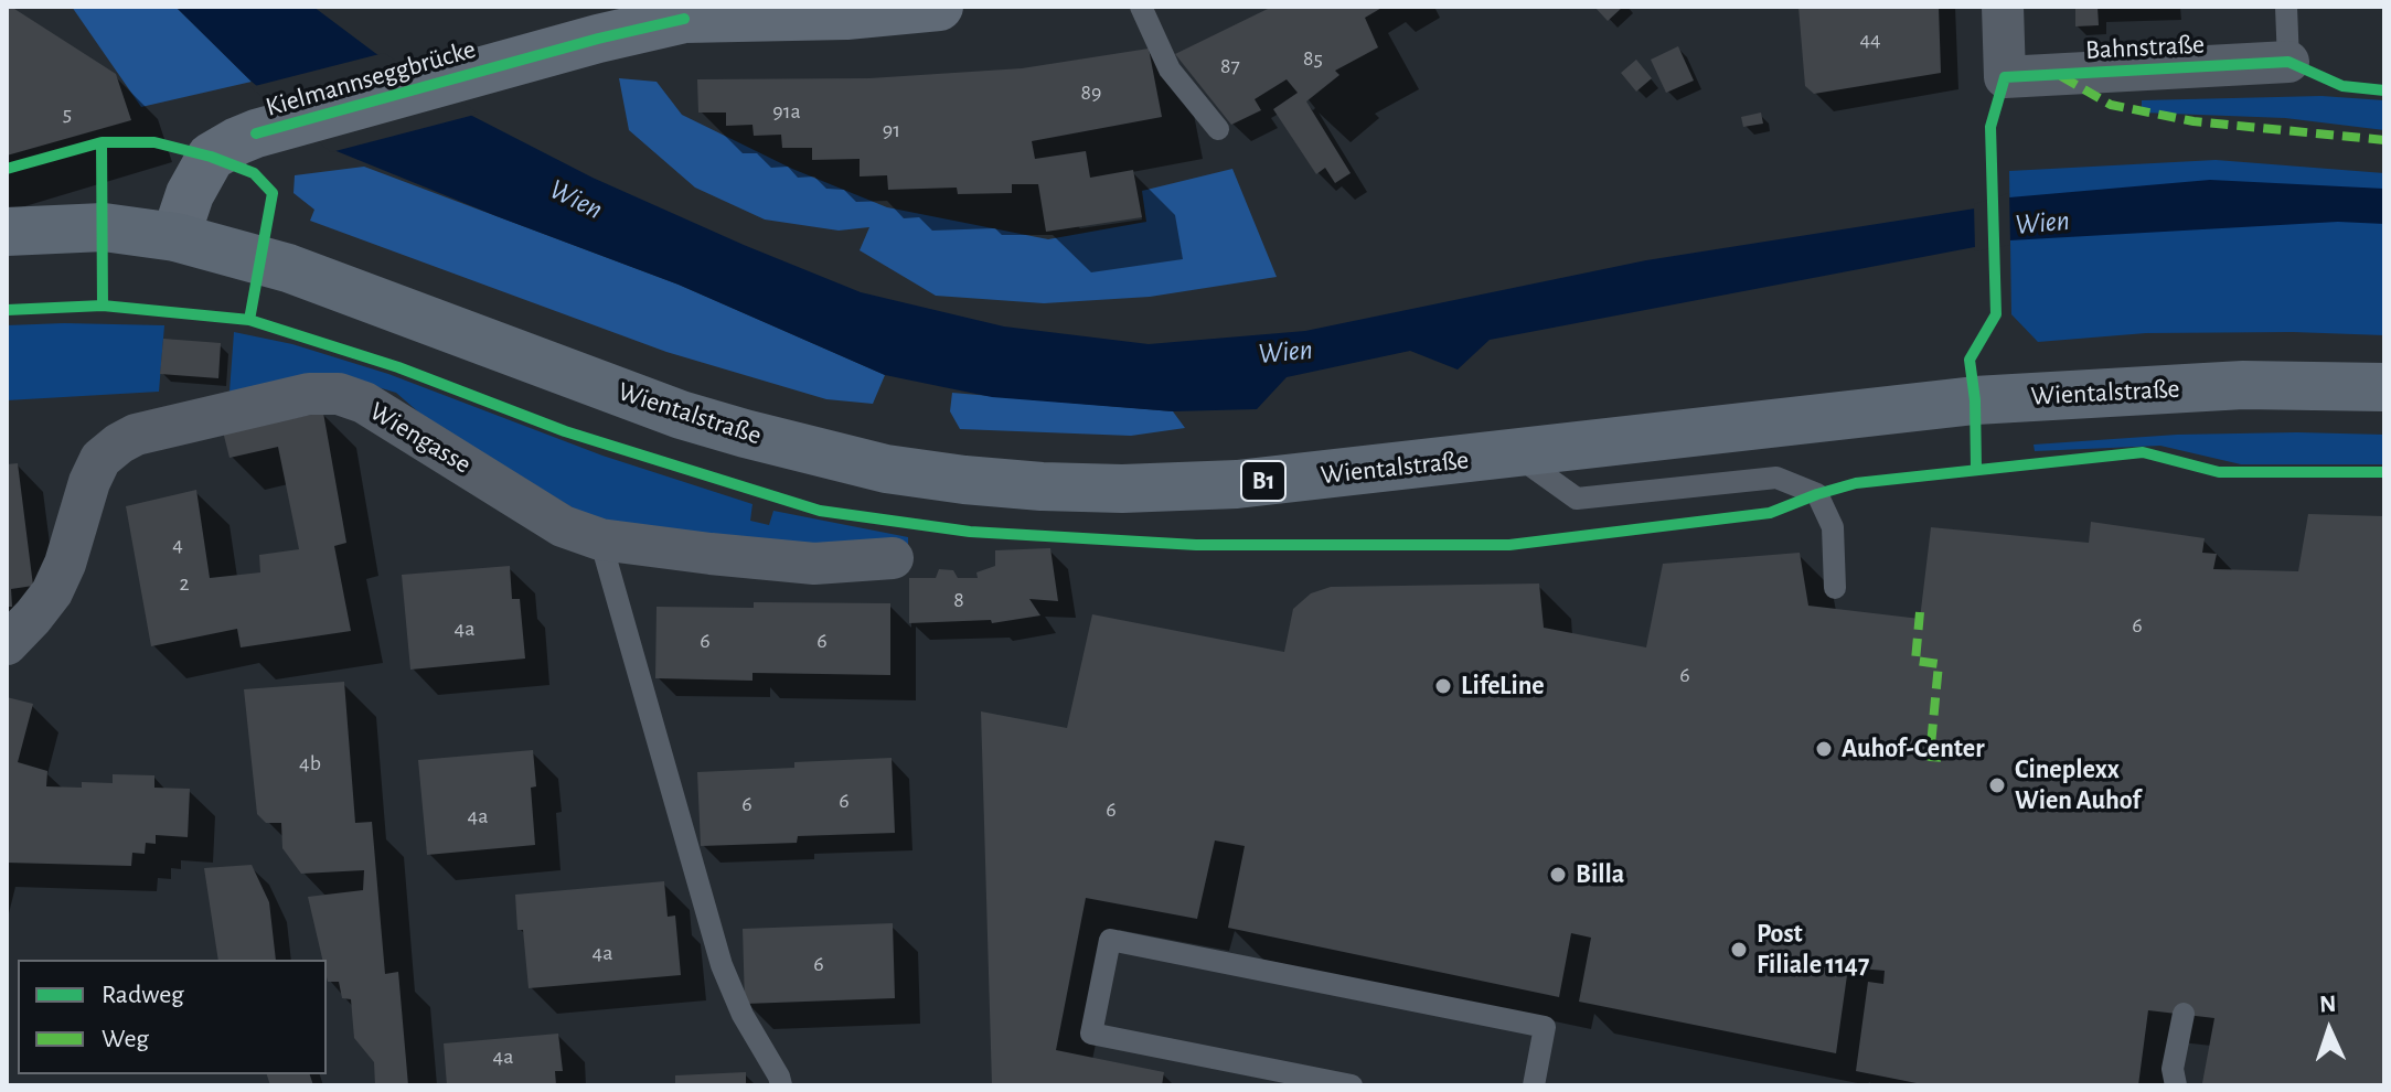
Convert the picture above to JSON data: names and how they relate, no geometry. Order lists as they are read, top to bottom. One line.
{"streets":{"main road":["Kielmannseggbrücke","Wientalstraße","B1"],"street":["Bahnstraße","Wiengasse"]},"crossings":[["Kielmannseggbrücke","Wientalstraße"],["Kielmannseggbrücke","B1"],["Wientalstraße","B1"]],"water":["Wien"],"places":["LifeLine","Auhof-Center","Cineplexx Wien Auhof","Billa","Post Filiale 1147"],"house_numbers":["44","85","87","89","91a","5","91","4","2","8","6","4a","6","6","6","4b","6","6","6","4a","4a","6","4a"],"legend":["Radweg","Weg"],"north":"top"}
